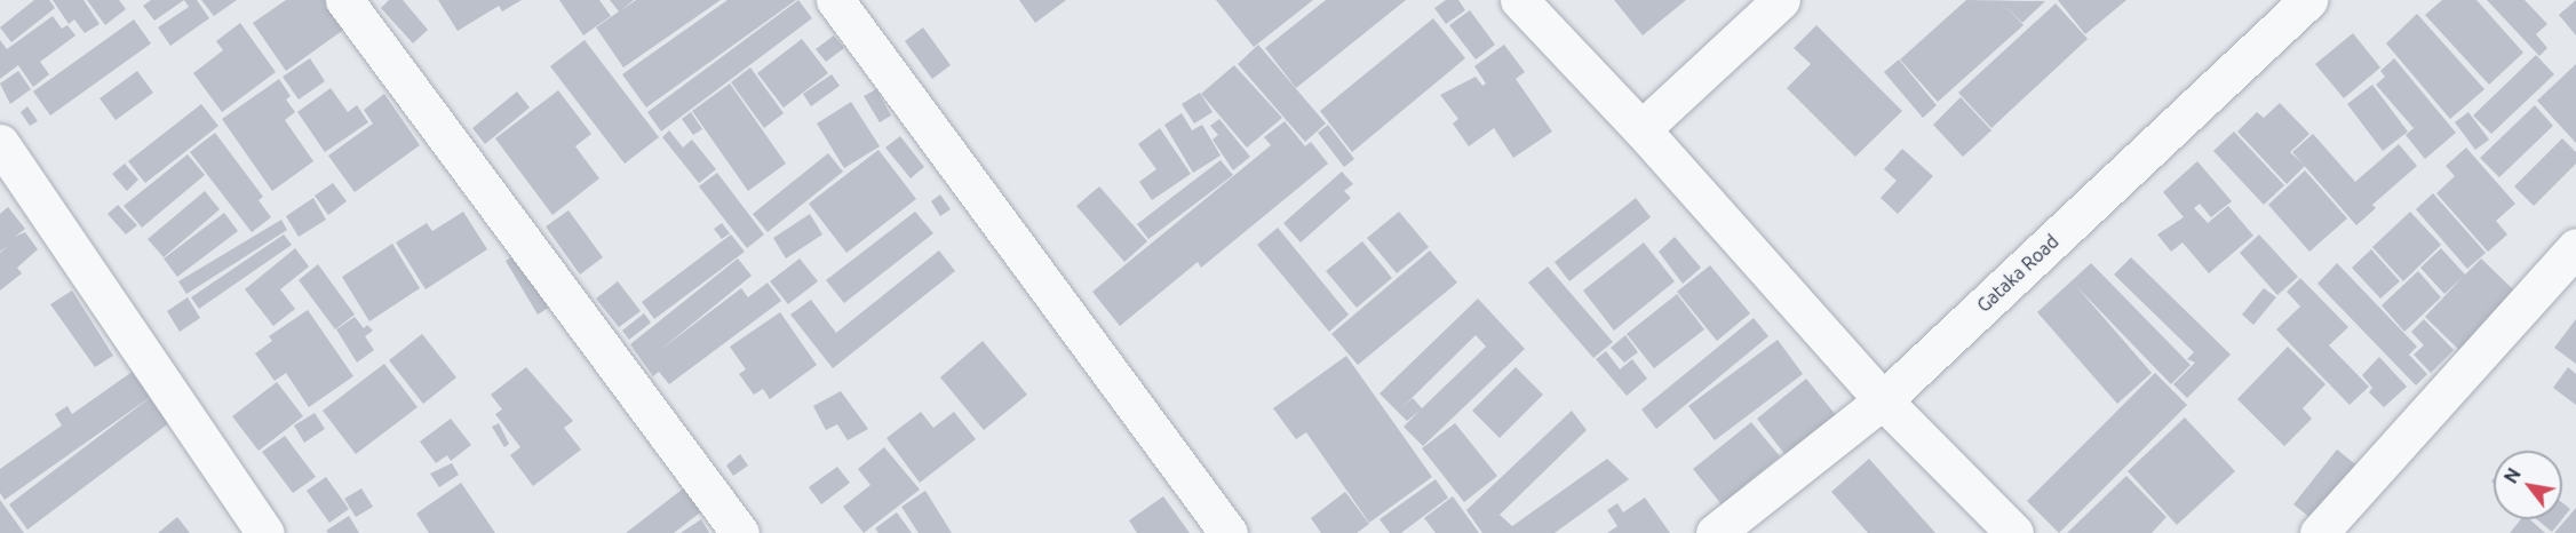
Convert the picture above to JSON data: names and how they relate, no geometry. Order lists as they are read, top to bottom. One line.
{"streets":{"street":["Gataka Road"]},"north":"top left"}
